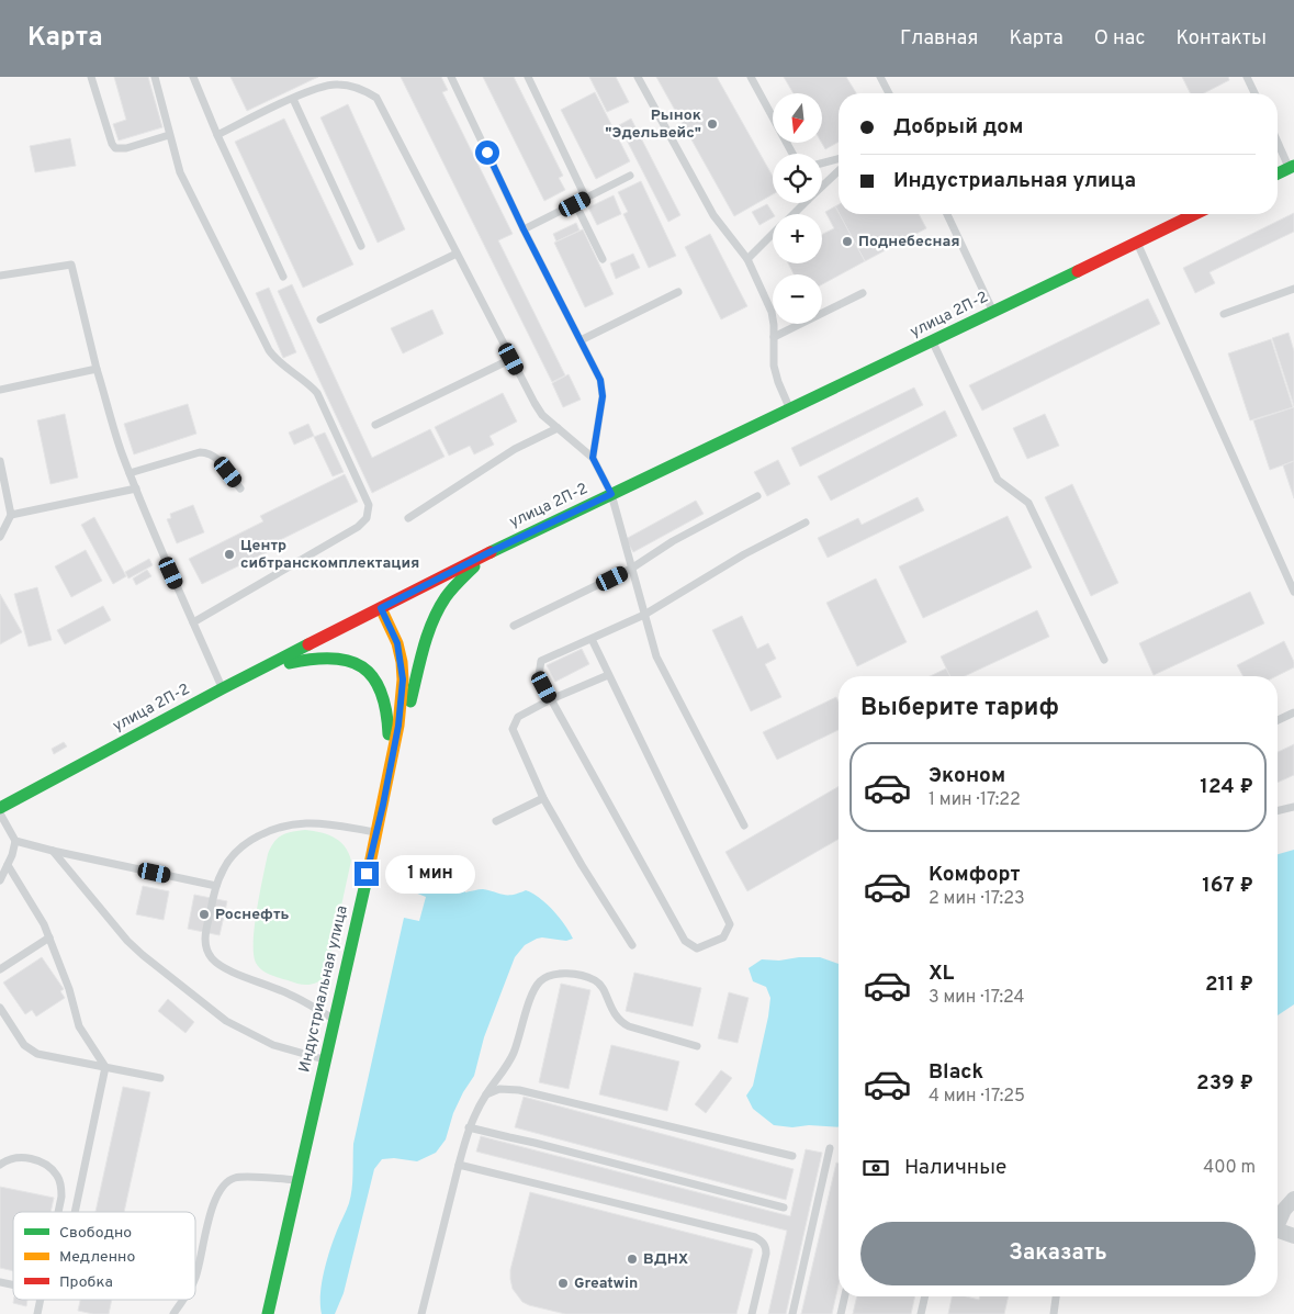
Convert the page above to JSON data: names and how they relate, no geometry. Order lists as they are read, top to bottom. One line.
{"streets":{"main road":["улица 2П-2","Индустриальная улица"]},"crossings":[["улица 2П-2","Индустриальная улица"]],"places":["Рынок \"Эдельвейс\"","Поднебесная","Центр сибтранскомплектация","Роснефть","ВДНХ","Greatwin"],"legend":["Свободно","Медленно","Пробка"],"north":"bottom","page":{"header":"Карта","nav":["Главная","Карта","О нас","Контакты"],"map_buttons":["+","−"],"banner":["Добрый дом","Индустриальная улица"],"heading":"Выберите тариф","list":[{"name":"Эконом","note":"1 мин · 17:22","value":"124 ₽"},{"name":"Комфорт","note":"2 мин · 17:23","value":"167 ₽"},{"name":"XL","note":"3 мин · 17:24","value":"211 ₽"},{"name":"Black","note":"4 мин · 17:25","value":"239 ₽"}],"bubble":"1 мин","pay":["Наличные","400 m"],"buttons":"Заказать"}}
